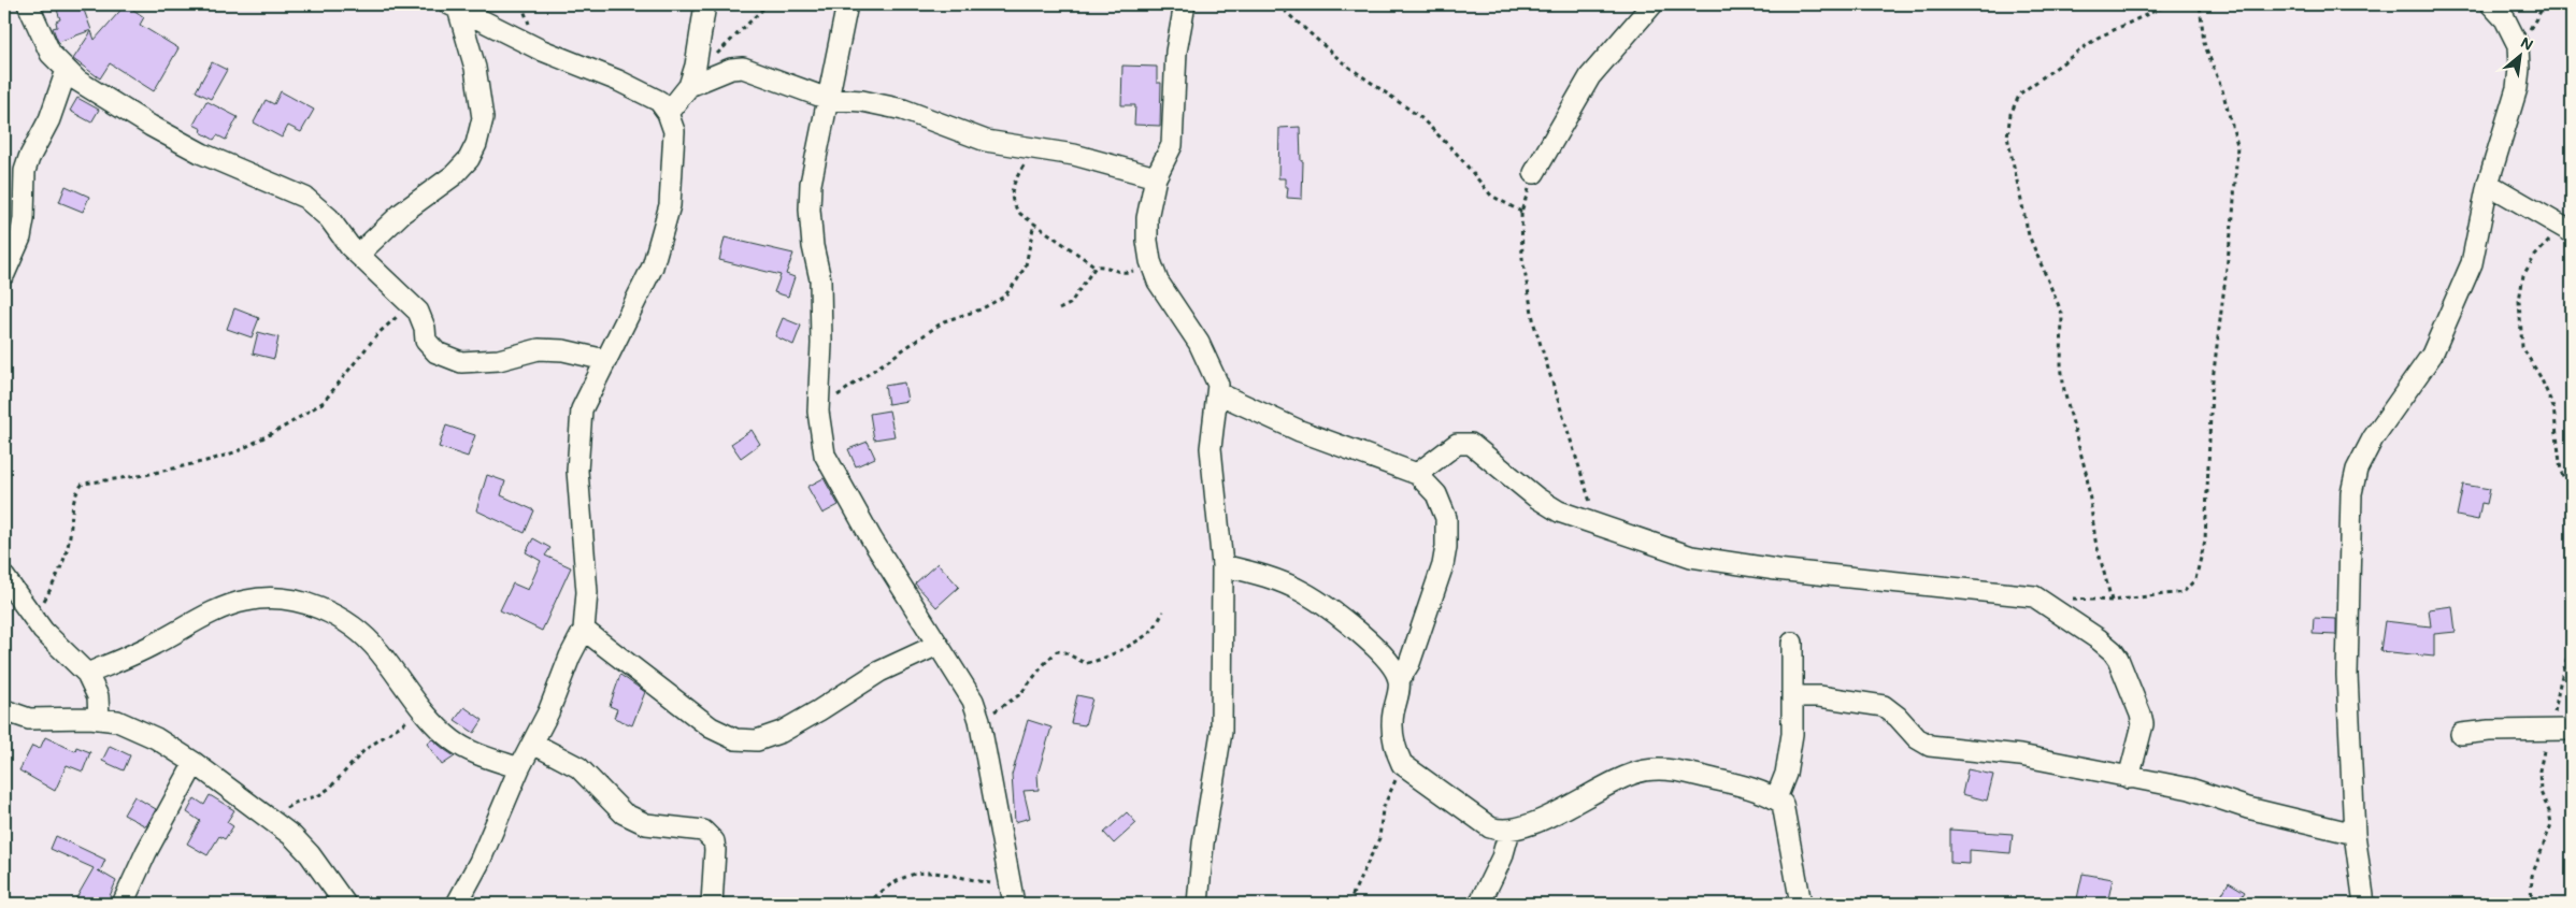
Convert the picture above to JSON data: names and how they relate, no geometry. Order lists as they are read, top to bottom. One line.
{"north":"top right"}
